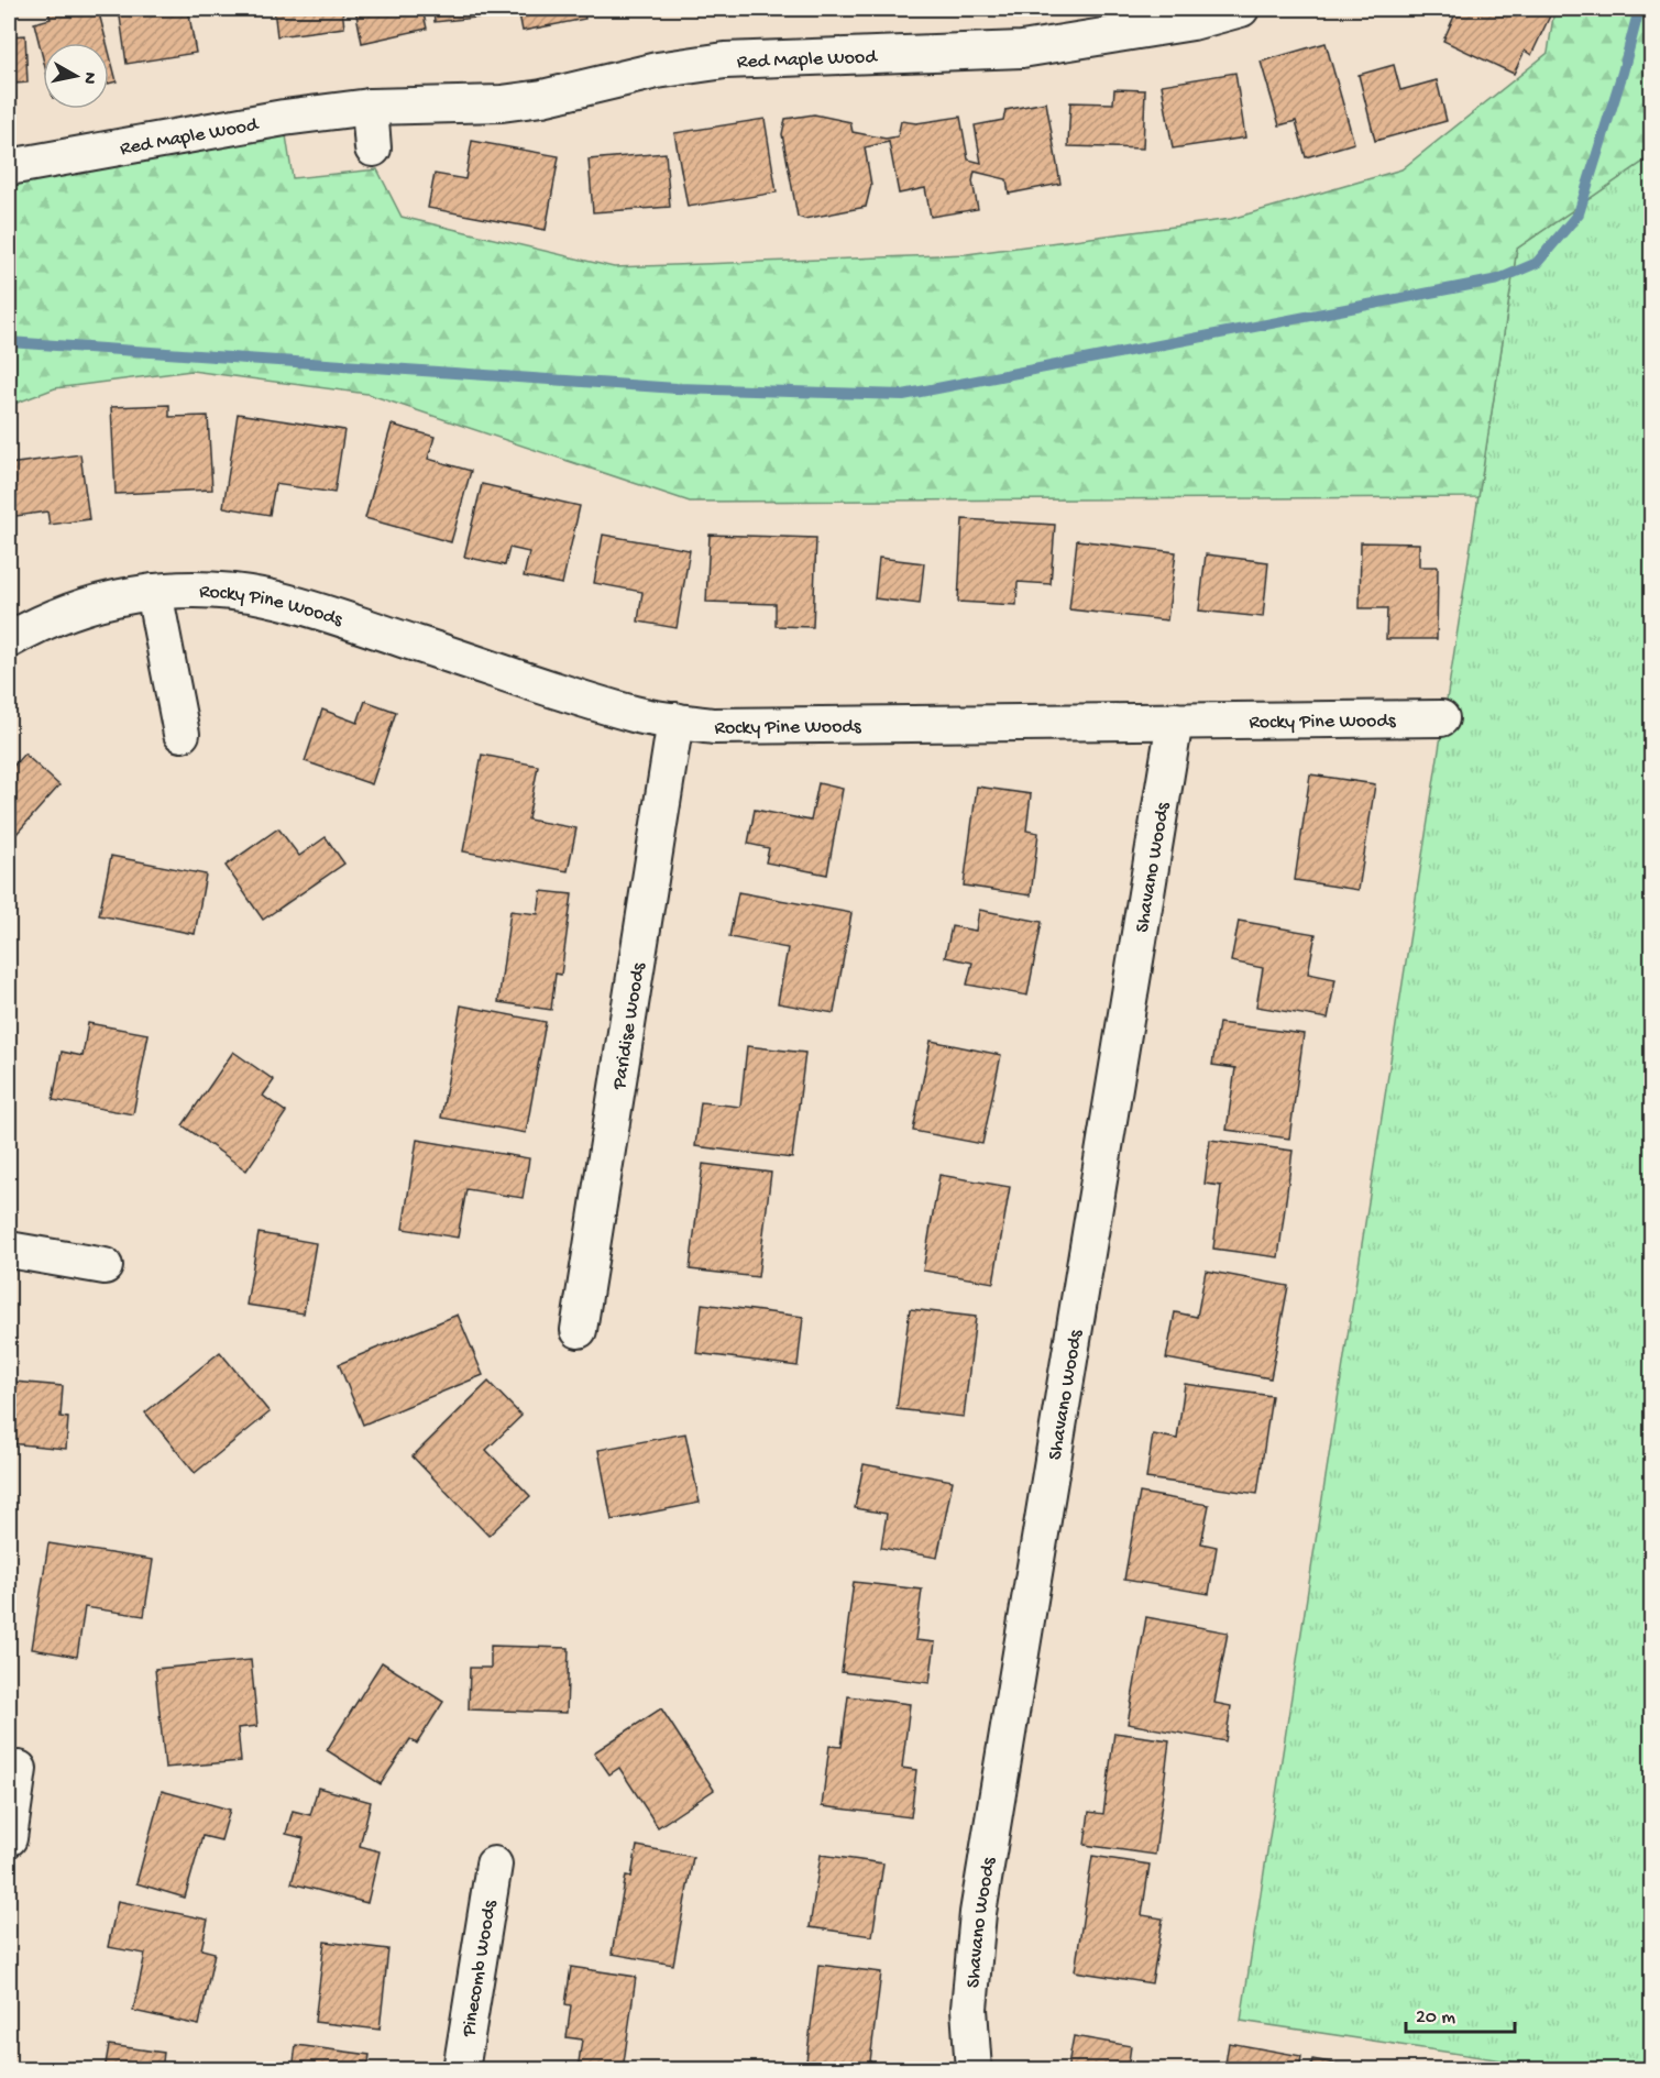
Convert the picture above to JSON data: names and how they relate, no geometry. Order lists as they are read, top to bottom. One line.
{"streets":{"street":["Red Maple Wood","Rocky Pine Woods","Shavano Woods","Paridise Woods","Pinecomb Woods"]},"crossings":[["Rocky Pine Woods","Shavano Woods"],["Rocky Pine Woods","Paridise Woods"]],"scale_bar":"20 m","north":"right"}
